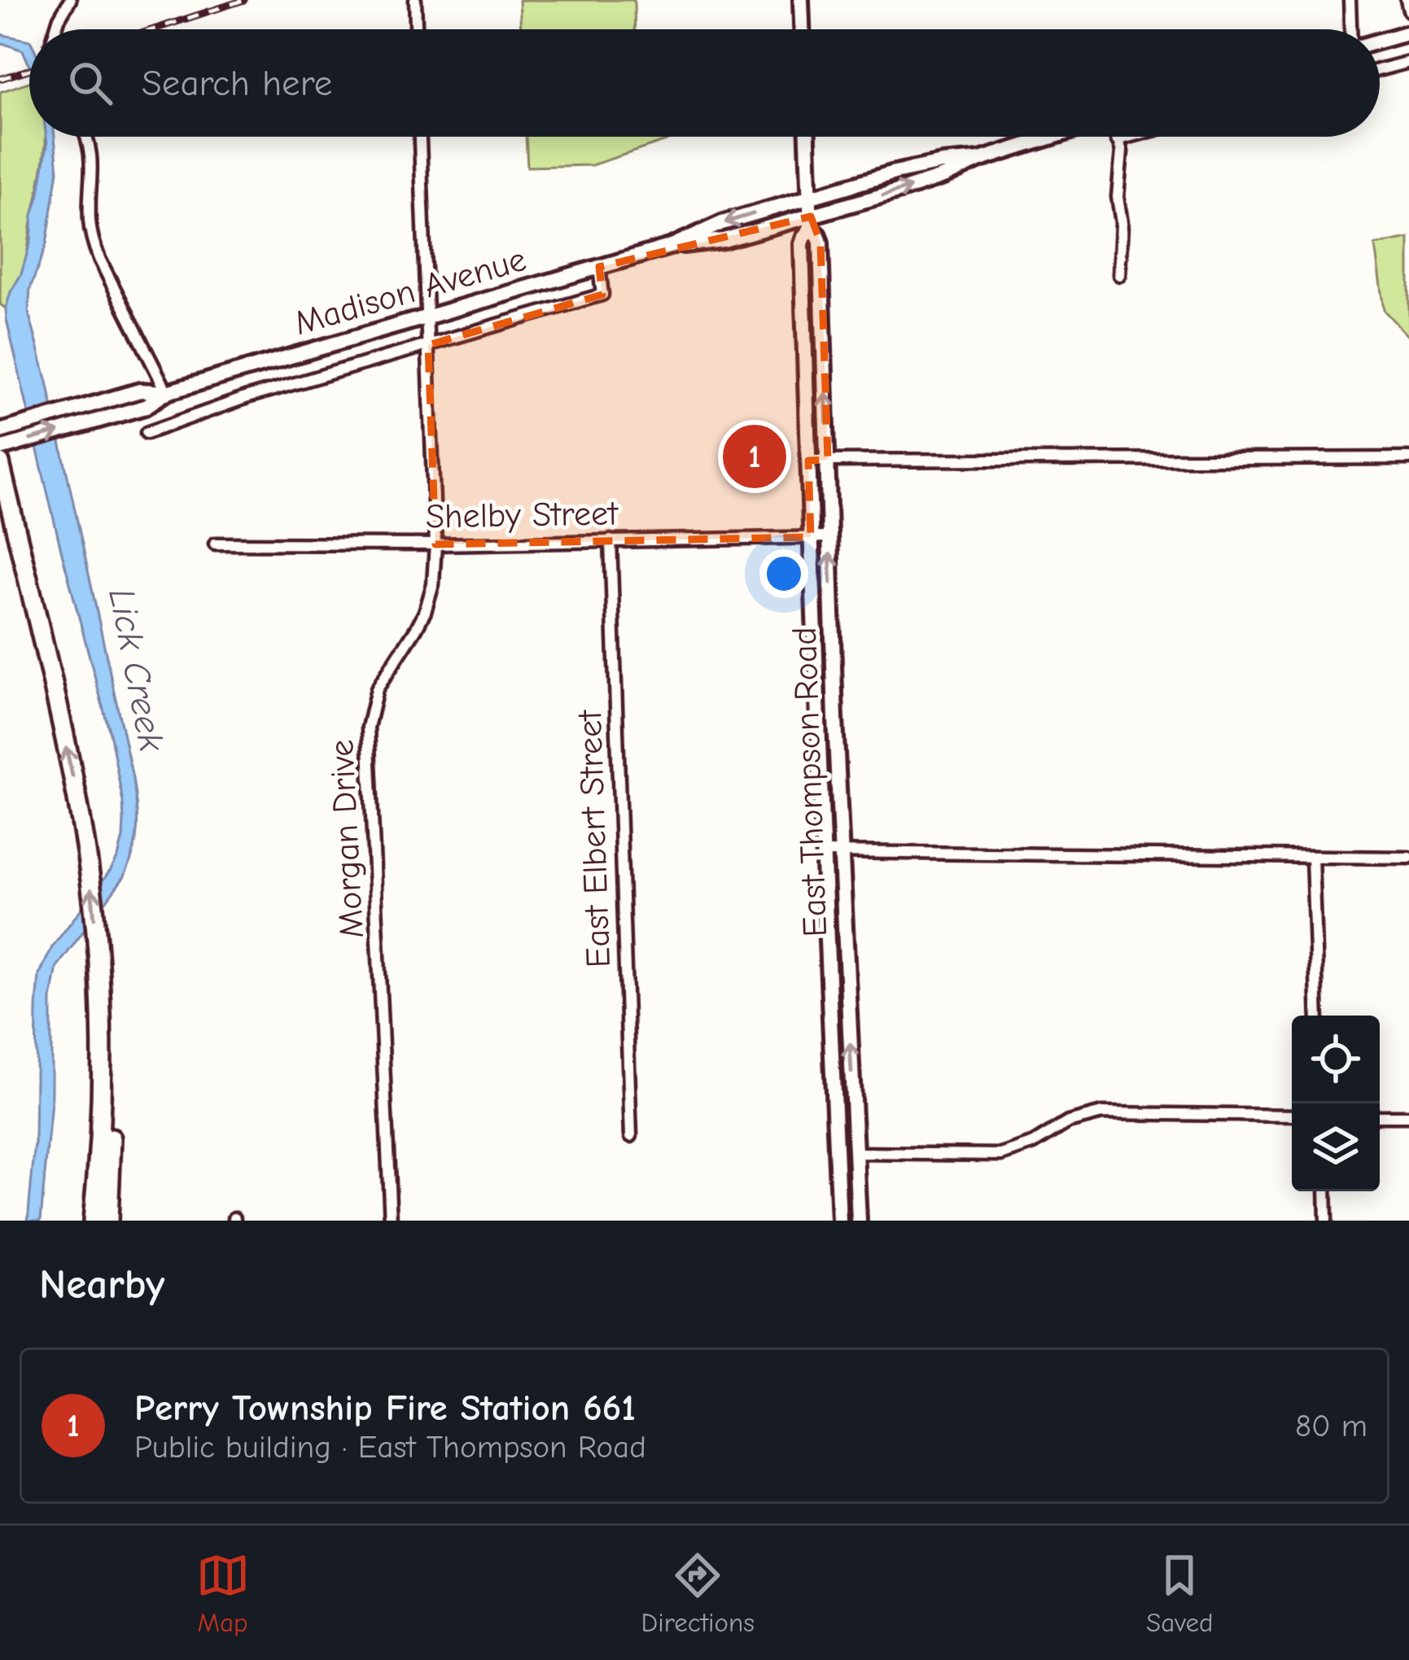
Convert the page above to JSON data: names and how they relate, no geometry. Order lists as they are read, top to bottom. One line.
{"streets":{"main road":["Madison Avenue","East Thompson Road"],"street":["Shelby Street","Morgan Drive","East Elbert Street"]},"crossings":[["Madison Avenue","East Thompson Road"],["Madison Avenue","Morgan Drive"],["Shelby Street","East Thompson Road"],["Shelby Street","Morgan Drive"],["Shelby Street","East Elbert Street"]],"water":["Lick Creek"],"page":{"search":"Search here","pins":"1","heading":"Nearby","list":[{"mark":"1","name":"Perry Township Fire Station 661","note":"Public building · East Thompson Road","value":"80 m"}],"nav":["Map","Directions","Saved"]}}
